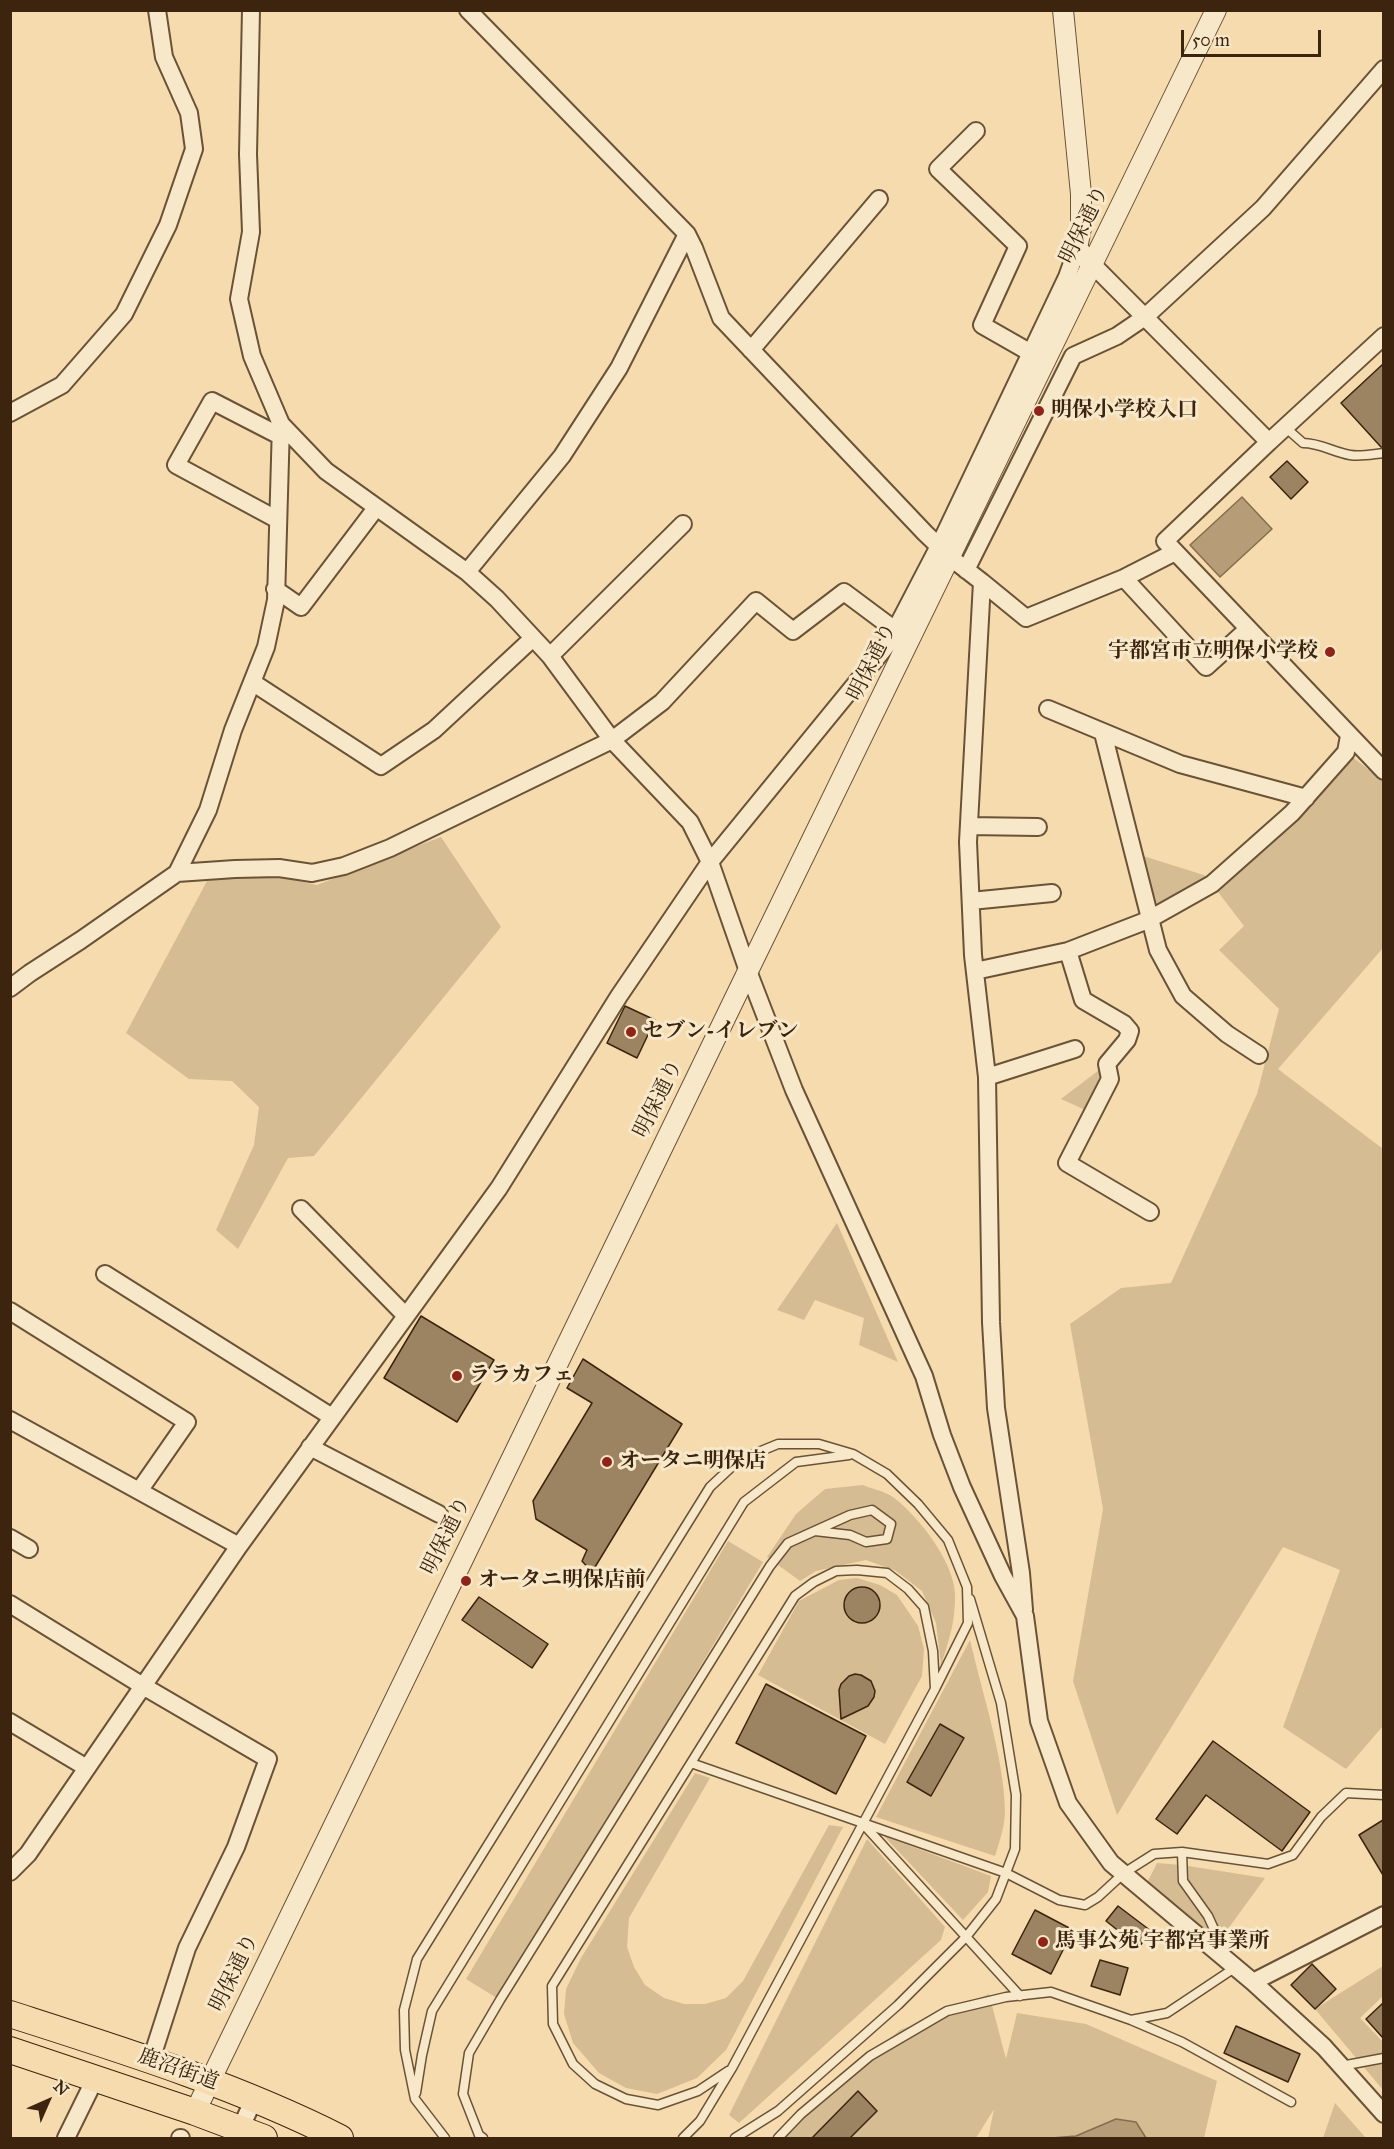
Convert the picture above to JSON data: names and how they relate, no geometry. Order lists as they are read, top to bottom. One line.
{"streets":{"main road":["鹿沼街道"],"street":["明保通り"]},"crossings":[["明保通り","鹿沼街道"]],"places":["明保小学校入口","宇都宮市立明保小学校","セブン-イレブン","ララカフェ","オータニ明保店","オータニ明保店前","馬事公苑 宇都宮事業所"],"scale_bar":"50 m","north":"top right"}
